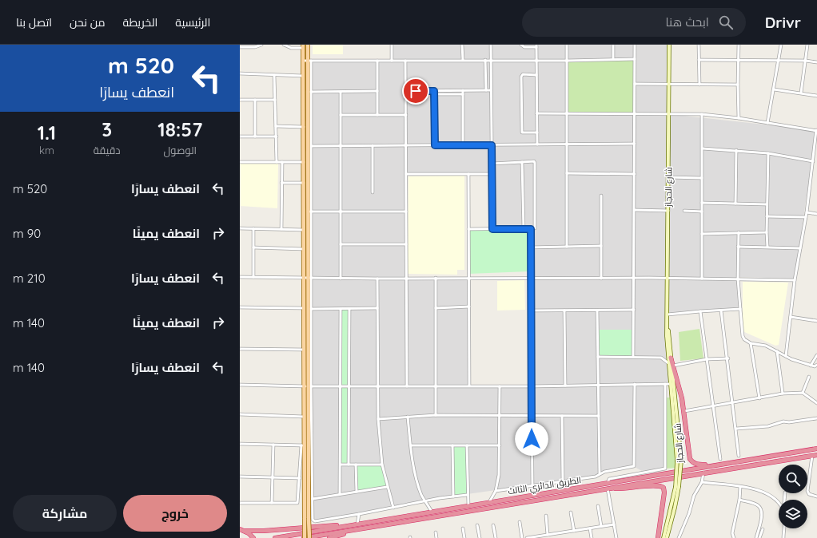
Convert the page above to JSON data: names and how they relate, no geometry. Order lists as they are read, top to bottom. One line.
{"streets":{"highway":["الطريق الدائري الثالث"],"main road":["شارع الحجاز"]},"page":{"header":"Drivr","search":"ابحث هنا","nav":["الرئيسية","الخريطة","من نحن","اتصل بنا"],"turn":["520 m","انعطف يسارًا"],"eta":["18:57","الوصول","3","دقيقة","1.1","km"],"list":[{"name":"انعطف يسارًا","value":"520 m"},{"name":"انعطف يمينًا","value":"90 m"},{"name":"انعطف يسارًا","value":"210 m"},{"name":"انعطف يمينًا","value":"140 m"},{"name":"انعطف يسارًا","value":"140 m"}],"buttons":["خروج","مشاركة"]}}
